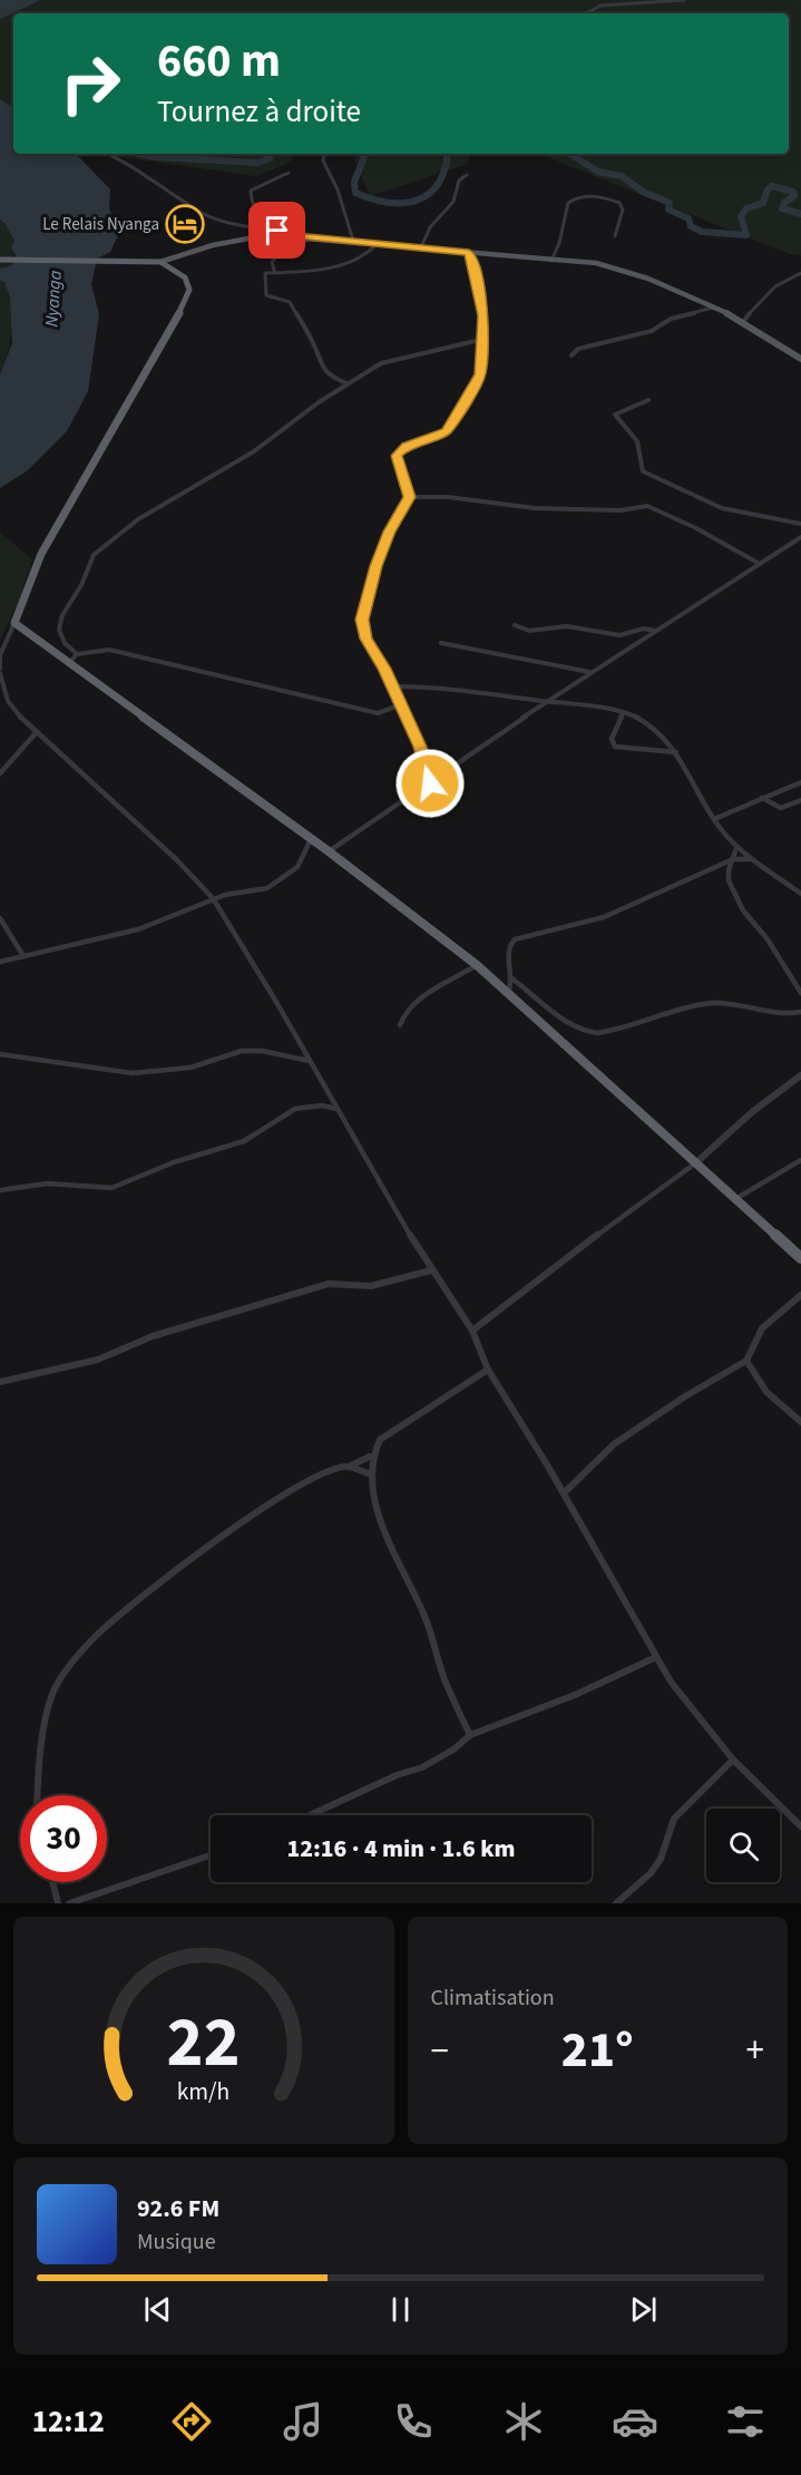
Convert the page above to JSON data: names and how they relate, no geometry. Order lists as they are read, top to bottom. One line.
{"water":["Nyanga"],"places":{"hotel":["Le Relais Nyanga"]},"page":{"turn":["660 m","Tournez à droite"],"limit":"30","trip":"12:16 · 4 min · 1.6 km","tile":"Climatisation","heat":["−","21°","+"],"song":["92.6 FM","Musique"],"tabs":"12:12","gauge":["22","km/h"]}}
